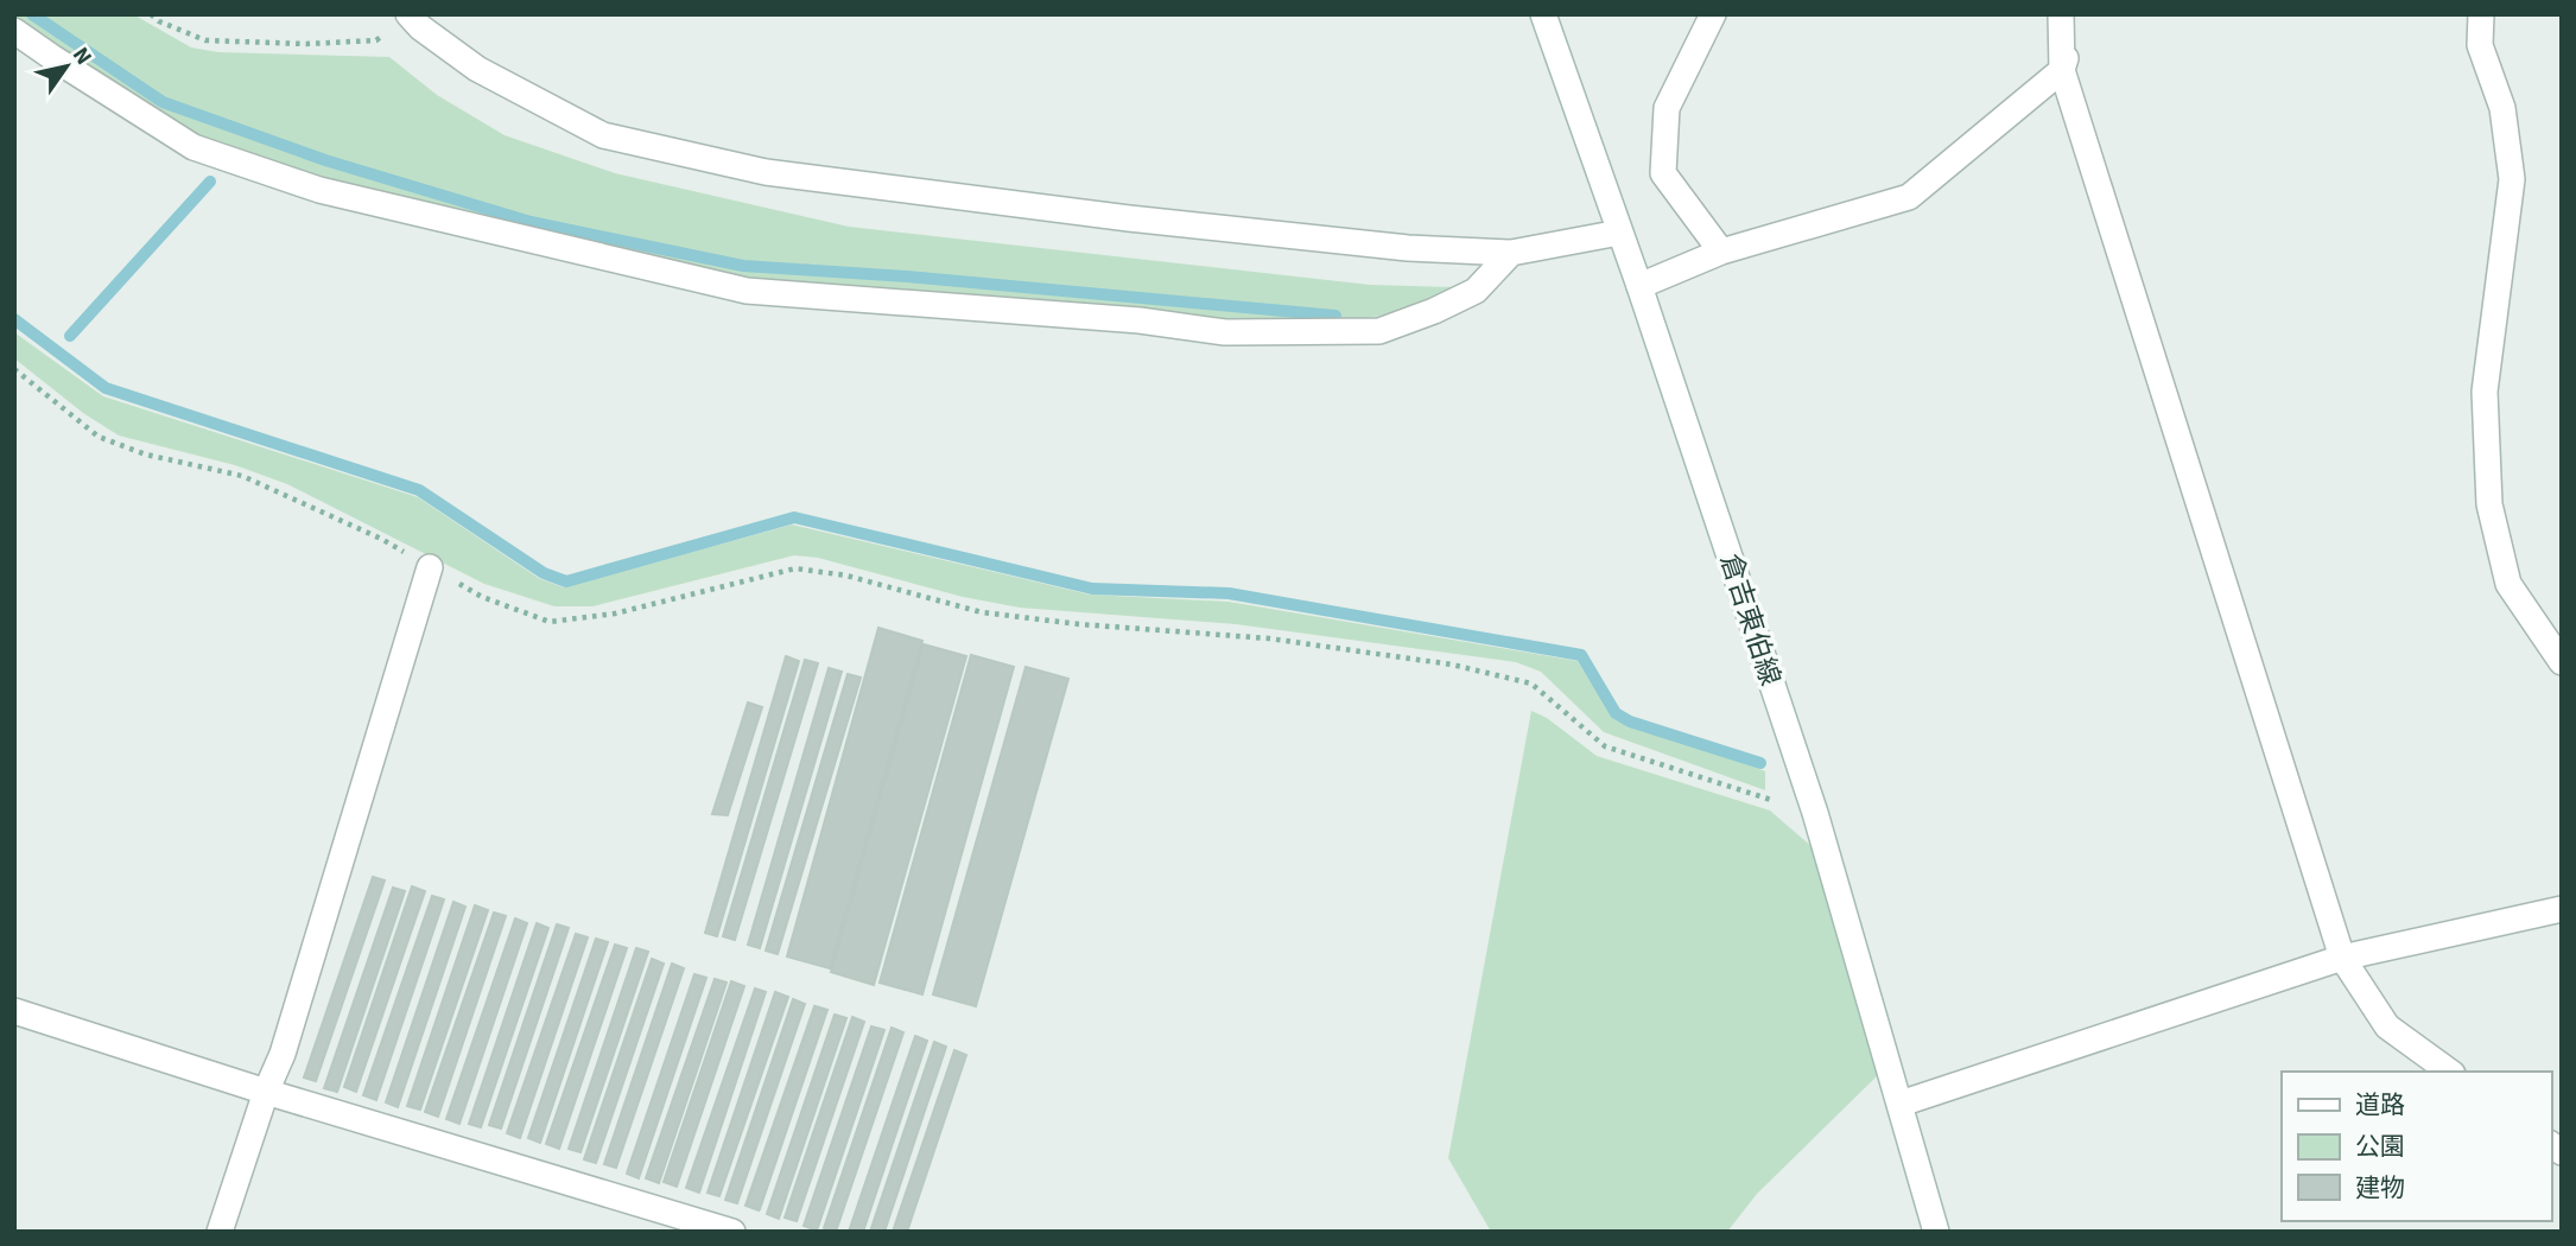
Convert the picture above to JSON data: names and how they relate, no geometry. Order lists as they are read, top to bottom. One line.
{"streets":{"street":["倉吉東伯線"]},"legend":["道路","公園","建物"],"north":"top right"}
